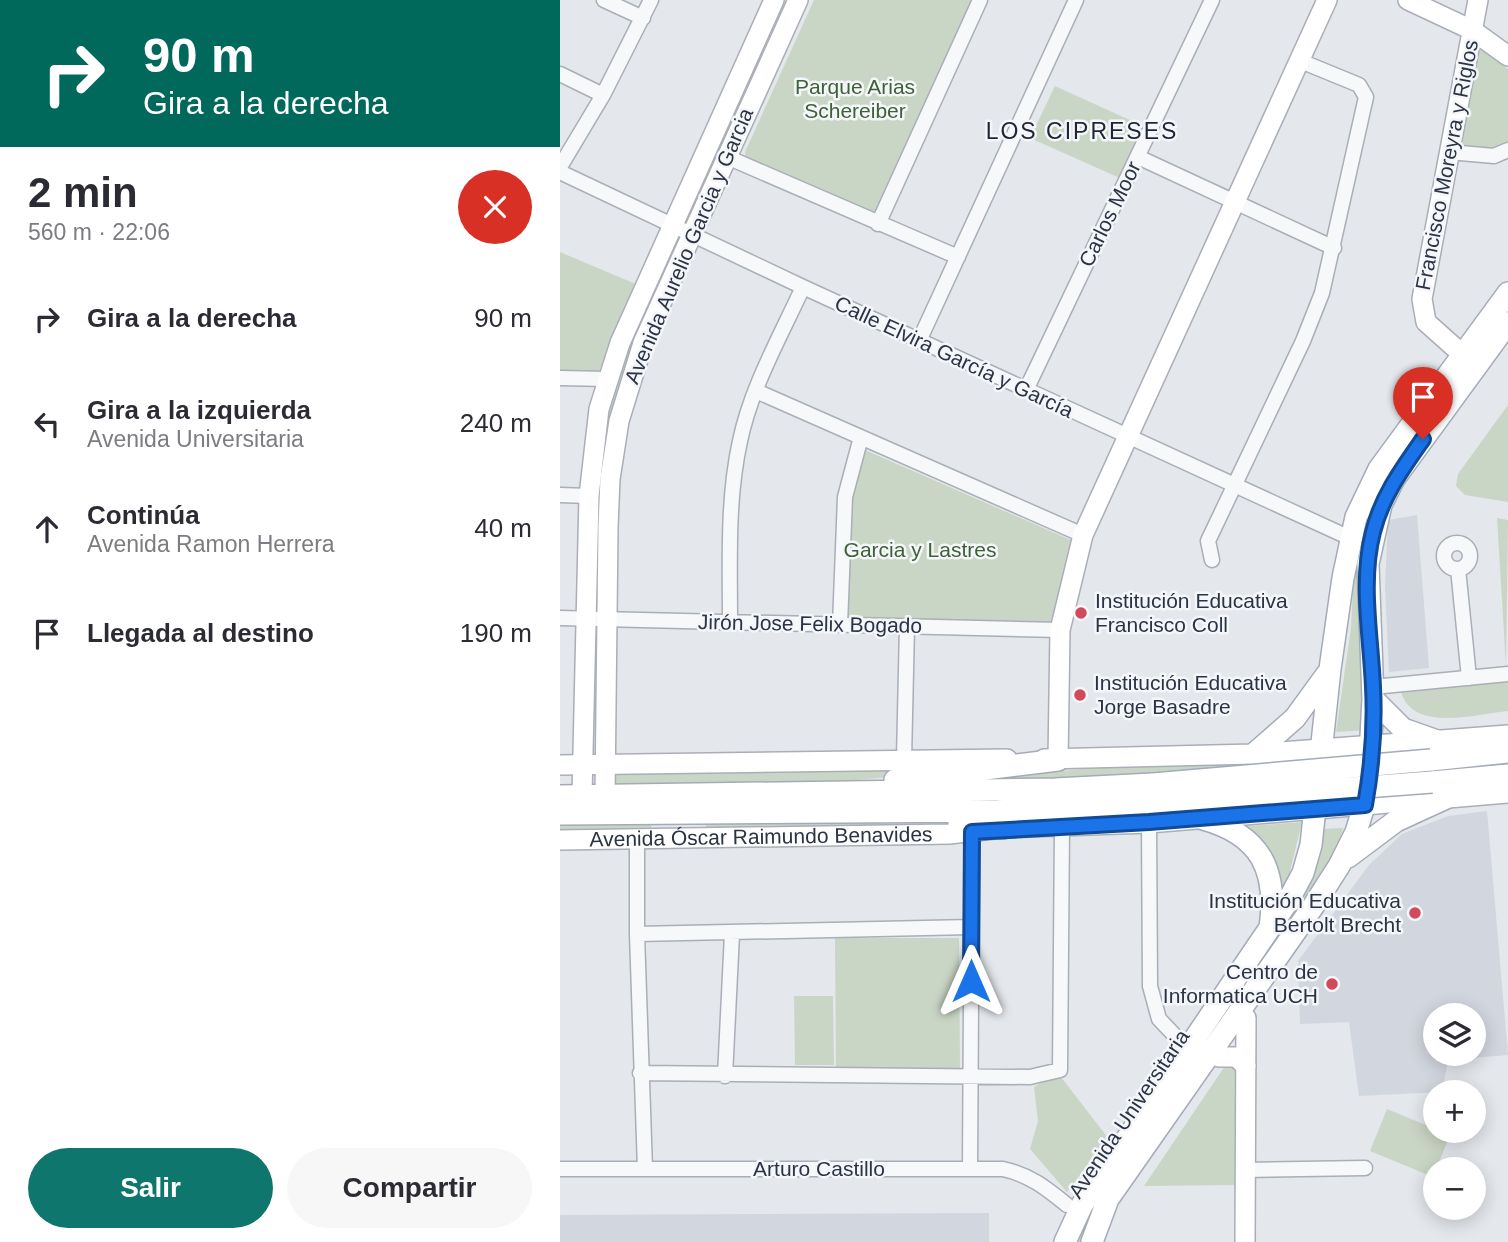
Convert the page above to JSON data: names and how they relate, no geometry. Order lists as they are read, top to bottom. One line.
{"streets":{"main road":["Francisco Moreyra y Riglos","Avenida Aurelio Garcia y Garcia","Avenida Óscar Raimundo Benavides","Avenida Universitaria"],"street":["Carlos Moor","Calle Elvira García y García","Jirón Jose Felix Bogado","Arturo Castillo"]},"crossings":[["Francisco Moreyra y Riglos","Avenida Universitaria"],["Carlos Moor","Calle Elvira García y García"],["Avenida Aurelio Garcia y Garcia","Calle Elvira García y García"],["Avenida Aurelio Garcia y Garcia","Jirón Jose Felix Bogado"],["Avenida Aurelio Garcia y Garcia","Avenida Óscar Raimundo Benavides"],["Calle Elvira García y García","Avenida Universitaria"],["Avenida Óscar Raimundo Benavides","Avenida Universitaria"],["Avenida Universitaria","Arturo Castillo"]],"districts":["LOS CIPRESES"],"parks":["Parque Arias Schereiber","Garcia y Lastres"],"places":["Institución Educativa Francisco Coll","Institución Educativa Jorge Basadre","Institución Educativa Bertolt Brecht","Centro de Informatica UCH"],"page":{"turn":["90 m","Gira a la derecha"],"heading":["2 min","560 m · 22:06"],"list":[{"name":"Gira a la derecha","value":"90 m"},{"name":"Gira a la izquierda","note":"Avenida Universitaria","value":"240 m"},{"name":"Continúa","note":"Avenida Ramon Herrera","value":"40 m"},{"name":"Llegada al destino","value":"190 m"}],"map_buttons":["+","−"],"buttons":["Salir","Compartir"]}}
